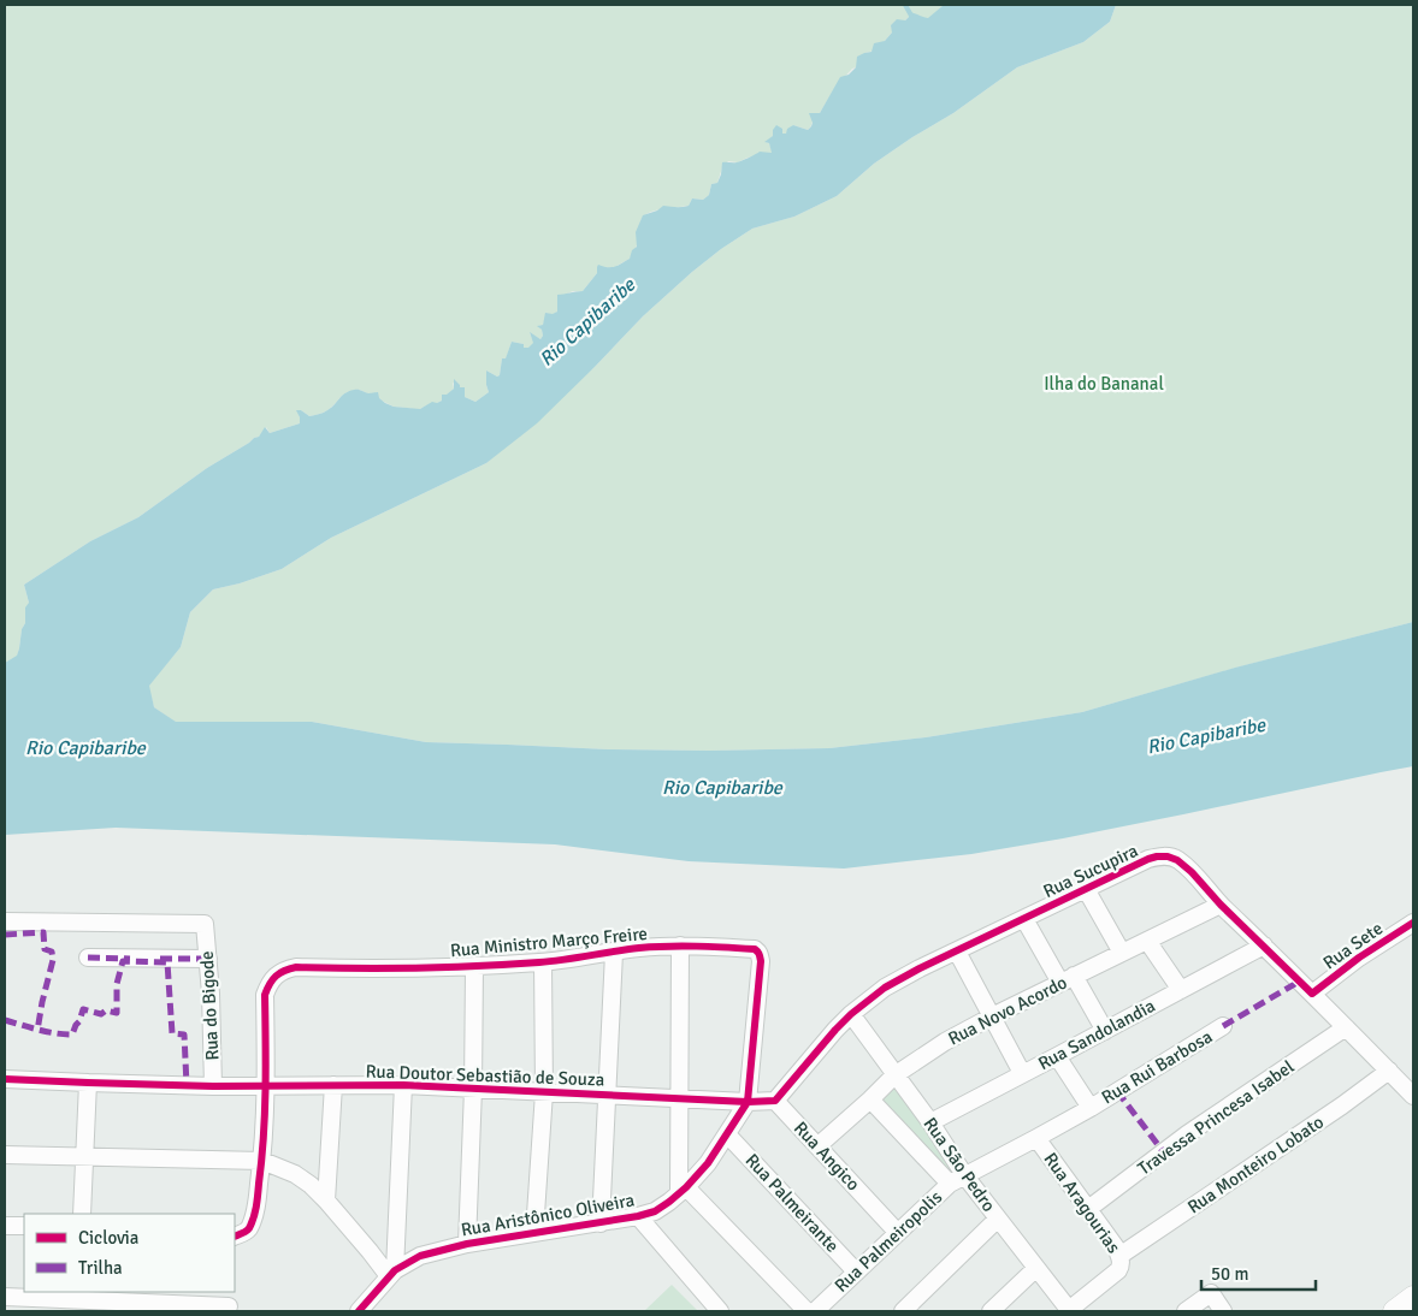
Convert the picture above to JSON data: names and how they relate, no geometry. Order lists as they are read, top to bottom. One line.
{"streets":{"street":["Rua Sucupira","Rua Ministro Março Freire","Rua Sete","Rua do Bigode","Rua Novo Acordo","Rua Sandolandia","Rua Rui Barbosa","Rua Doutor Sebastião de Souza","Travessa Princesa Isabel","Rua Angico","Rua São Pedro","Rua Monteiro Lobato","Rua Palmeirante","Rua Aragourias","Rua Aristônico Oliveira","Rua Palmeiropolis"]},"crossings":[["Rua Sucupira","Rua Sete"],["Rua Sucupira","Rua Novo Acordo"],["Rua Sucupira","Rua Sandolandia"],["Rua Sucupira","Travessa Princesa Isabel"],["Rua Sucupira","Rua São Pedro"],["Rua Sucupira","Rua Monteiro Lobato"],["Rua Ministro Março Freire","Rua Doutor Sebastião de Souza"],["Rua Ministro Março Freire","Rua Aristônico Oliveira"],["Rua do Bigode","Rua Doutor Sebastião de Souza"],["Rua Novo Acordo","Rua Angico"],["Rua Novo Acordo","Rua São Pedro"],["Rua Sandolandia","Rua São Pedro"],["Rua Rui Barbosa","Rua Aragourias"],["Rua Rui Barbosa","Rua Palmeiropolis"],["Rua Doutor Sebastião de Souza","Rua Aristônico Oliveira"],["Travessa Princesa Isabel","Rua Aragourias"],["Rua Angico","Rua Palmeiropolis"],["Rua São Pedro","Rua Monteiro Lobato"],["Rua São Pedro","Rua Palmeiropolis"],["Rua Monteiro Lobato","Rua Aragourias"],["Rua Palmeirante","Rua Aristônico Oliveira"],["Rua Palmeirante","Rua Palmeiropolis"],["Rua Aragourias","Rua Palmeiropolis"]],"water":["Rio Capibaribe"],"parks":["Ilha do Bananal"],"legend":["Ciclovia","Trilha"],"scale_bar":"50 m"}
